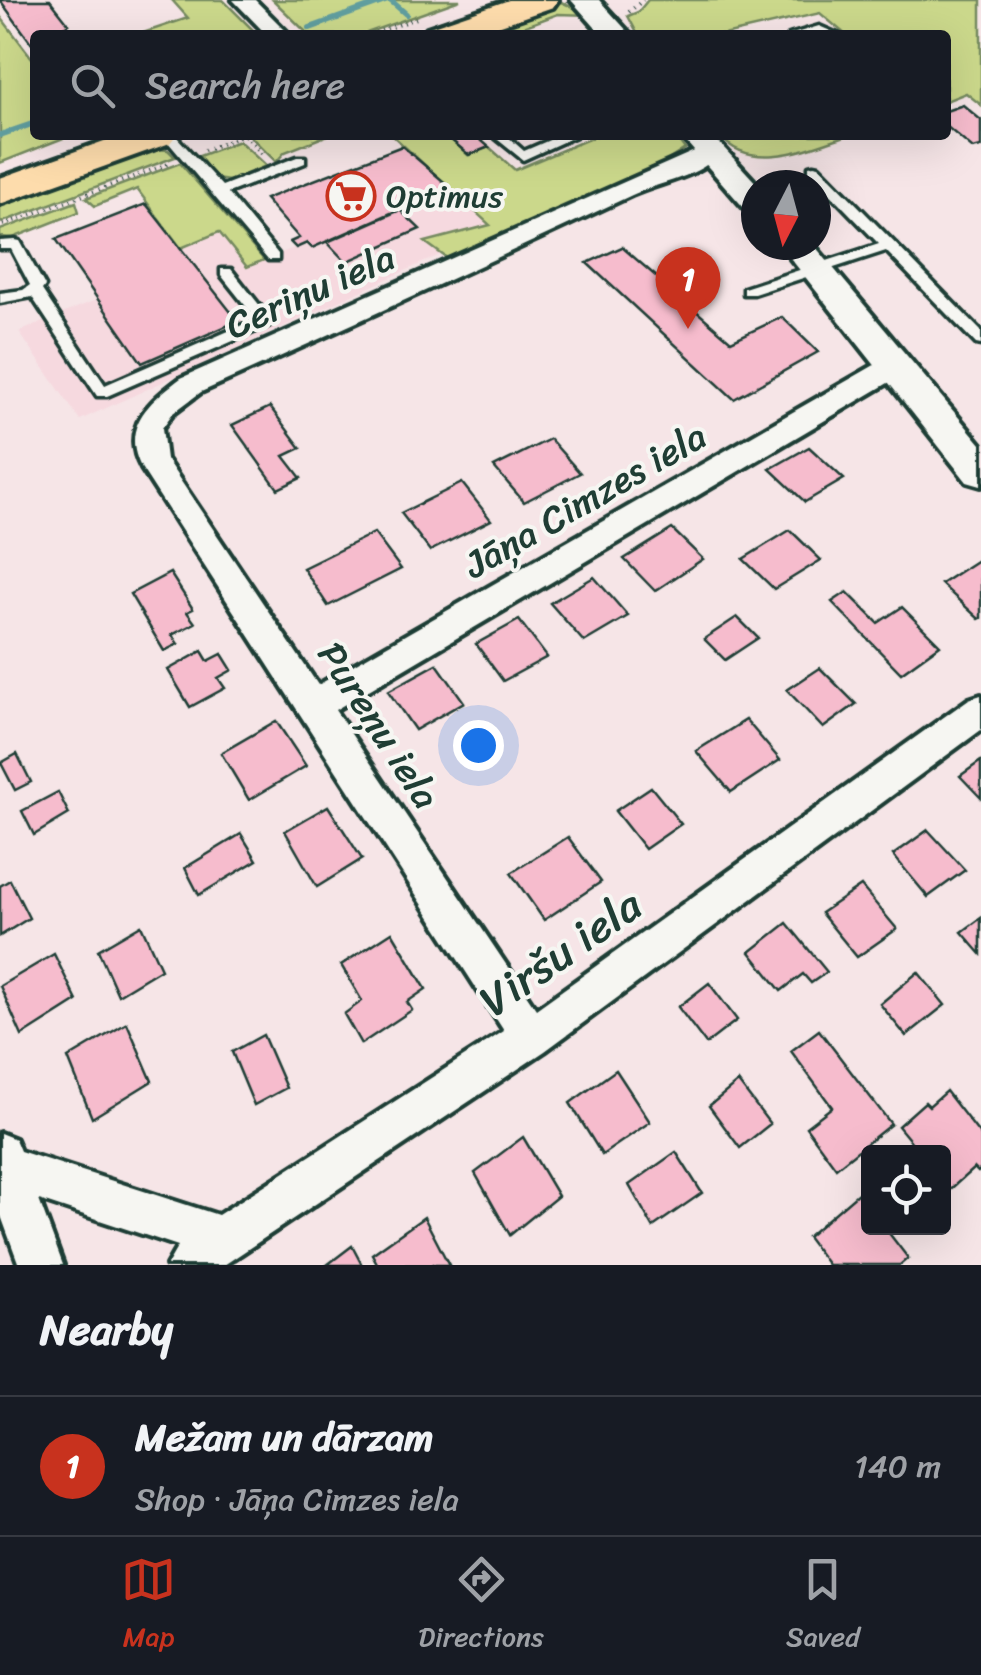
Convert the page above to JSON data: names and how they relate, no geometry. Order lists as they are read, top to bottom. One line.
{"streets":{"street":["Ceriņu iela","Jāņa Cimzes iela","Pureņu iela","Viršu iela"]},"crossings":[["Ceriņu iela","Pureņu iela"],["Jāņa Cimzes iela","Pureņu iela"],["Pureņu iela","Viršu iela"]],"places":{"supermarket":["Optimus"]},"north":"bottom","page":{"search":"Search here","pins":"1","heading":"Nearby","list":[{"mark":"1","name":"Mežam un dārzam","note":"Shop · Jāņa Cimzes iela","value":"140 m"}],"nav":["Map","Directions","Saved"]}}
